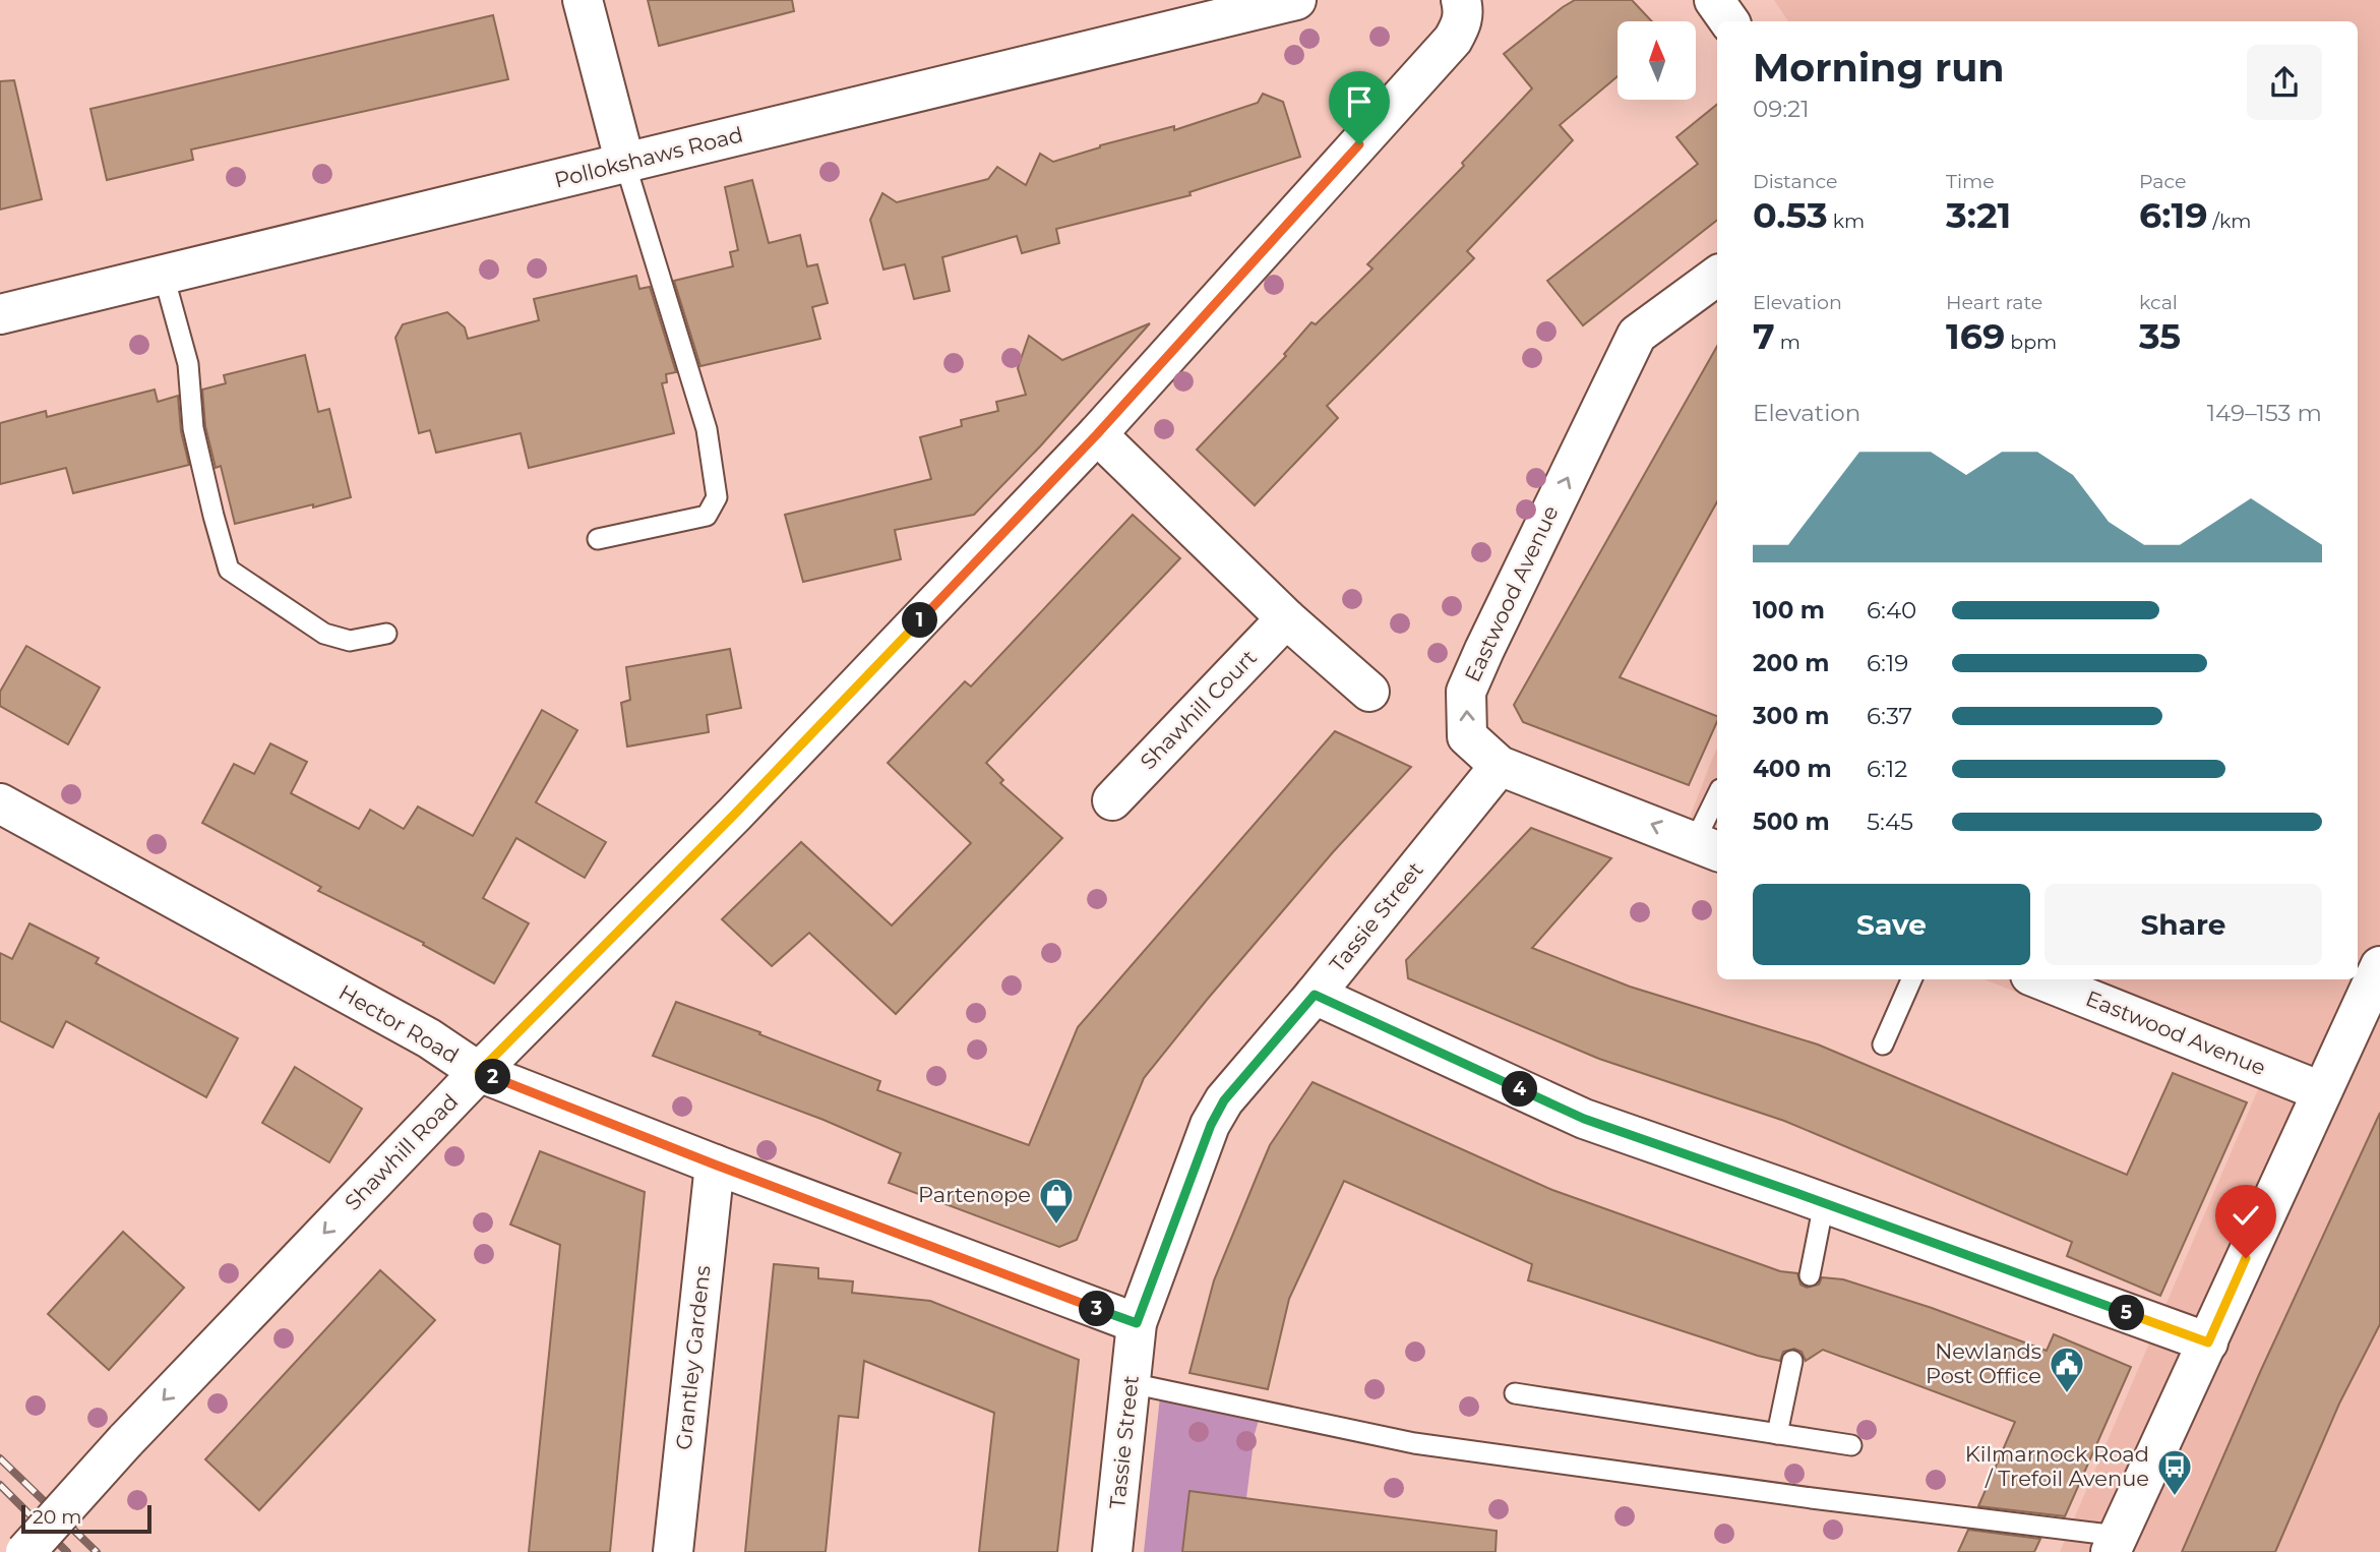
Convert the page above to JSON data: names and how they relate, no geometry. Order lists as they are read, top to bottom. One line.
{"streets":{"street":["Pollokshaws Road","Eastwood Avenue","Shawhill Court","Tassie Street","Hector Road","Shawhill Road","Grantley Gardens"]},"crossings":[["Eastwood Avenue","Tassie Street"],["Tassie Street","Hector Road"],["Hector Road","Shawhill Road"],["Hector Road","Grantley Gardens"]],"places":{"shop":["Partenope"],"public building":["Newlands Post Office"],"bus stop":["Kilmarnock Road / Trefoil Avenue"]},"scale_bar":"20 m","north":"top","page":{"heading":["Morning run","09:21"],"stats":[["Distance","0.53 km"],["Time","3:21"],["Pace","6:19 /km"],["Elevation","7 m"],["Heart rate","169 bpm"],["kcal","35"]],"chart":["Elevation","149–153 m"],"list":[{"name":"100 m","note":"6:40"},{"name":"200 m","note":"6:19"},{"name":"300 m","note":"6:37"},{"name":"400 m","note":"6:12"},{"name":"500 m","note":"5:45"}],"pins":["1","2","4","3","5"],"buttons":["Save","Share"],"scale":"20 m"}}
